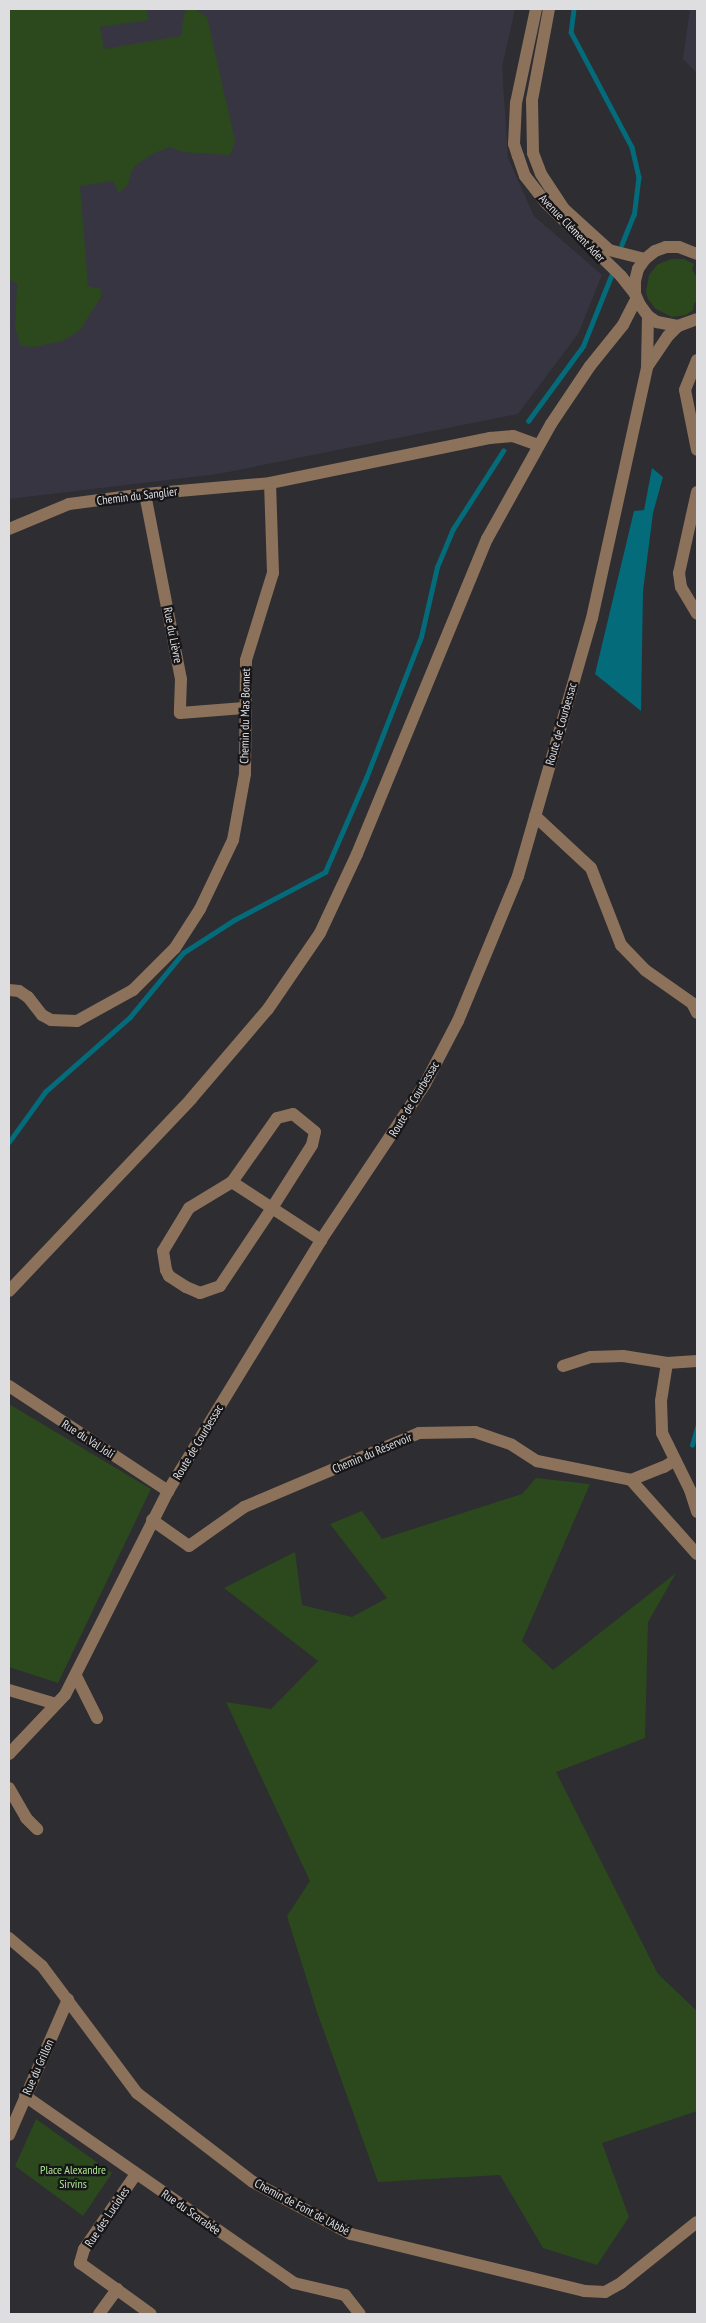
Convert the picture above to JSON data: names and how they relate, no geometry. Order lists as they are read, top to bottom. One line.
{"streets":{"street":["Avenue Clément Ader","Chemin du Sanglier","Rue du Lièvre","Chemin du Mas Bonnet","Route de Courbessac","Rue du Val Joli","Chemin du Réservoir","Rue du Grillon","Chemin de Font de l'Abbé","Rue du Scarabée","Rue des Lucioles"]},"crossings":[["Avenue Clément Ader","Route de Courbessac"],["Chemin du Sanglier","Rue du Lièvre"],["Chemin du Sanglier","Chemin du Mas Bonnet"],["Rue du Lièvre","Chemin du Mas Bonnet"],["Route de Courbessac","Rue du Val Joli"],["Route de Courbessac","Chemin du Réservoir"],["Rue du Grillon","Chemin de Font de l'Abbé"],["Rue du Grillon","Rue du Scarabée"],["Rue du Scarabée","Rue des Lucioles"]],"parks":["Place Alexandre Sirvins"]}
